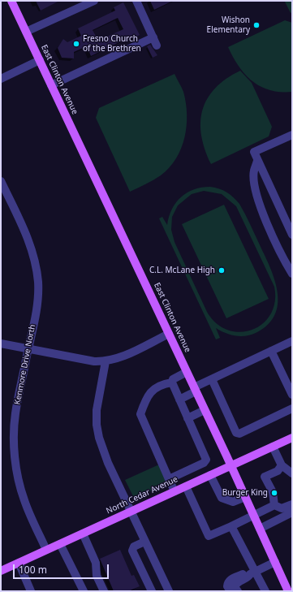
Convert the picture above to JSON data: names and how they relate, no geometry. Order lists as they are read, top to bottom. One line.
{"streets":{"main road":["East Clinton Avenue","North Cedar Avenue"],"street":["Kenmore Drive North"]},"crossings":[["East Clinton Avenue","North Cedar Avenue"],["Kenmore Drive North","North Cedar Avenue"]],"places":["Wishon Elementary","Fresno Church of the Brethren","C.L. McLane High","Burger King"],"scale_bar":"100 m"}
